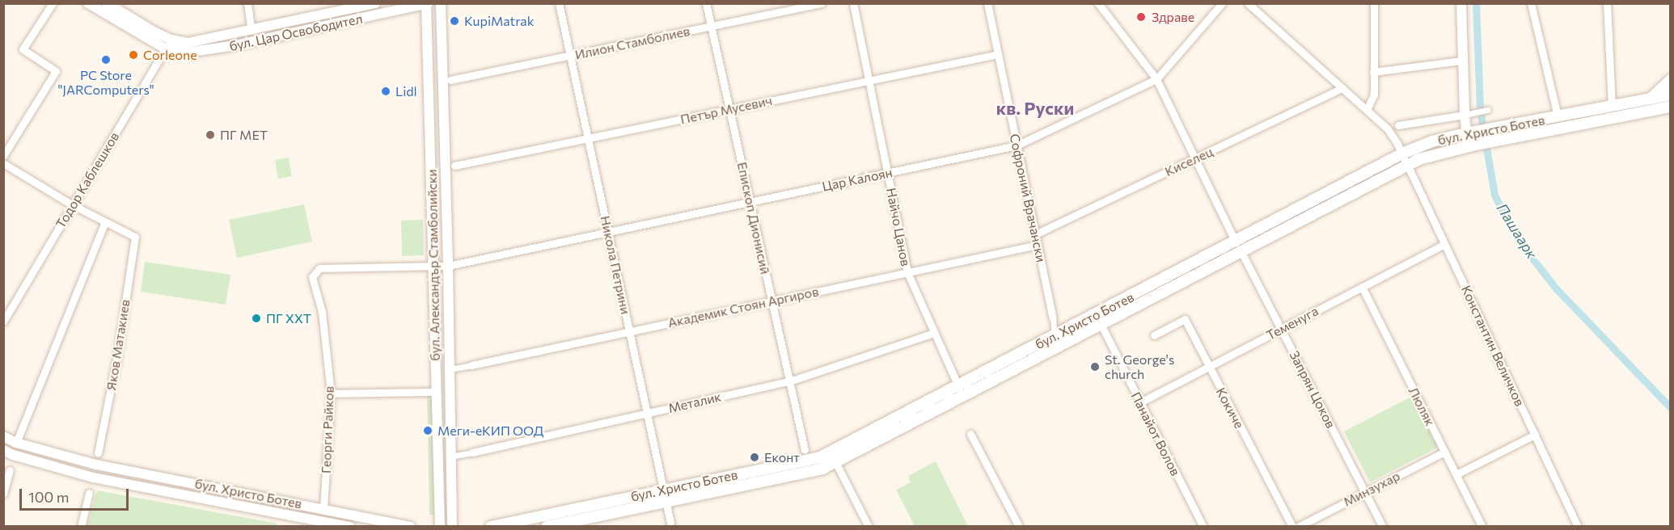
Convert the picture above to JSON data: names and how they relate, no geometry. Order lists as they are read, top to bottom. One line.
{"streets":{"main road":["бул. Христо Ботев"],"street":["бул. Цар Освободител","Илион Стамболиев","Петър Мусевич","Киселец","Цар Калоян","Тодор Каблешков","Софроний Врачански","Епископ Дионисий","Найчо Цанов","бул. Александър Стамболийски","Никола Петрини","Академик Стоян Аргиров","Теменуга","Яков Матакиев","Константин Величков","Запрян Цоков","Металик","Люляк","Кокиче","Георги Райков","Панайот Волов","Минзухар"]},"crossings":[["бул. Цар Освободител","Тодор Каблешков"],["бул. Цар Освободител","бул. Александър Стамболийски"],["Илион Стамболиев","Епископ Дионисий"],["Илион Стамболиев","бул. Александър Стамболийски"],["Илион Стамболиев","Никола Петрини"],["Петър Мусевич","Софроний Врачански"],["Петър Мусевич","Епископ Дионисий"],["Петър Мусевич","Найчо Цанов"],["Петър Мусевич","бул. Александър Стамболийски"],["Петър Мусевич","Никола Петрини"],["бул. Христо Ботев","Софроний Врачански"],["бул. Христо Ботев","Епископ Дионисий"],["бул. Христо Ботев","Найчо Цанов"],["бул. Христо Ботев","Никола Петрини"],["бул. Христо Ботев","Константин Величков"],["бул. Христо Ботев","Запрян Цоков"],["бул. Христо Ботев","Георги Райков"],["бул. Христо Ботев","Панайот Волов"],["Киселец","Софроний Врачански"],["Киселец","Запрян Цоков"],["Цар Калоян","Софроний Врачански"],["Цар Калоян","Епископ Дионисий"],["Цар Калоян","Найчо Цанов"],["Цар Калоян","бул. Александър Стамболийски"],["Цар Калоян","Никола Петрини"],["Цар Калоян","Запрян Цоков"],["Цар Калоян","Георги Райков"],["Софроний Врачански","Академик Стоян Аргиров"],["Епископ Дионисий","Академик Стоян Аргиров"],["Епископ Дионисий","Металик"],["Найчо Цанов","Академик Стоян Аргиров"],["Найчо Цанов","Металик"],["бул. Александър Стамболийски","Академик Стоян Аргиров"],["бул. Александър Стамболийски","Металик"],["бул. Александър Стамболийски","Георги Райков"],["Никола Петрини","Академик Стоян Аргиров"],["Никола Петрини","Металик"],["Теменуга","Константин Величков"],["Теменуга","Запрян Цоков"],["Теменуга","Люляк"],["Теменуга","Кокиче"],["Теменуга","Панайот Волов"],["Запрян Цоков","Минзухар"],["Люляк","Минзухар"]],"districts":["кв. Руски"],"water":["Пашаарк"],"places":["Здраве","KupiMatrak","Corleone","PC Store \"JARComputers\"","Lidl","ПГ МЕТ","ПГ ХХТ","St. George's church","Меги-еКИП ООД","Еконт"],"scale_bar":"100 m"}
